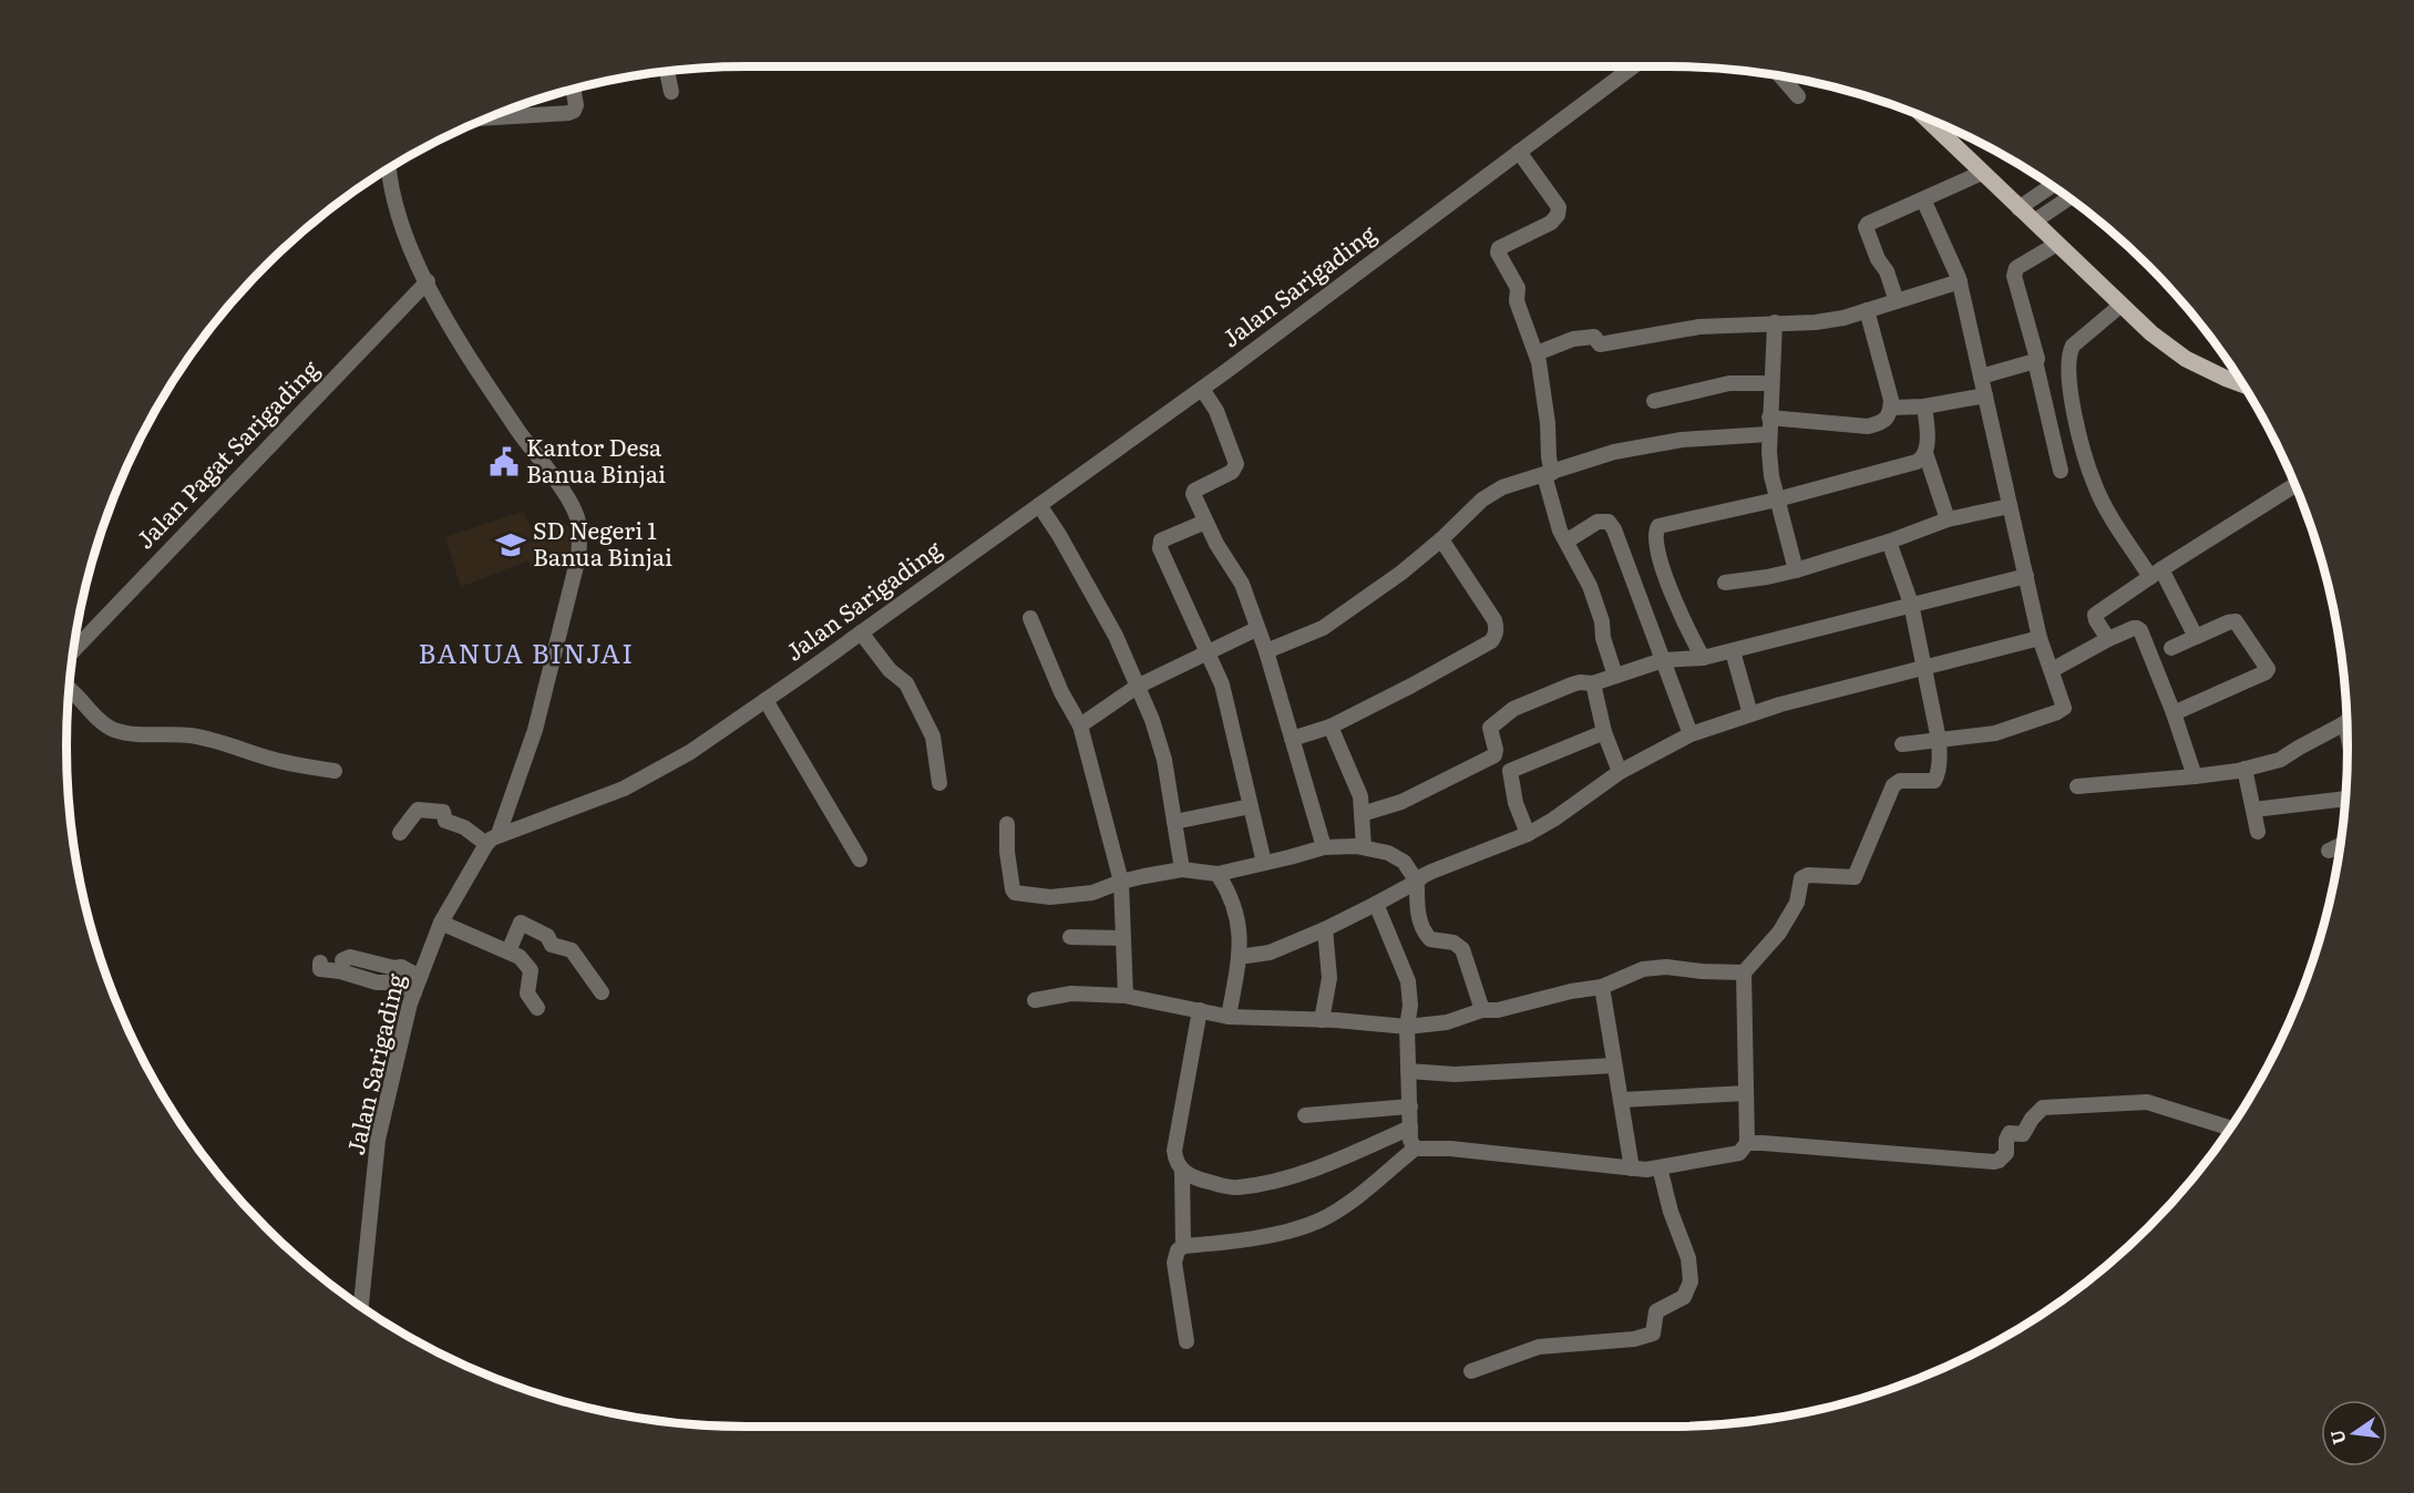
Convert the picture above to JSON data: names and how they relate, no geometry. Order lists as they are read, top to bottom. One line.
{"streets":{"street":["Jalan Sarigading","Jalan Pagat Sarigading"]},"districts":["BANUA BINJAI"],"places":{"public building":["Kantor Desa Banua Binjai"],"school or university":["SD Negeri 1 Banua Binjai"]},"north":"left"}
